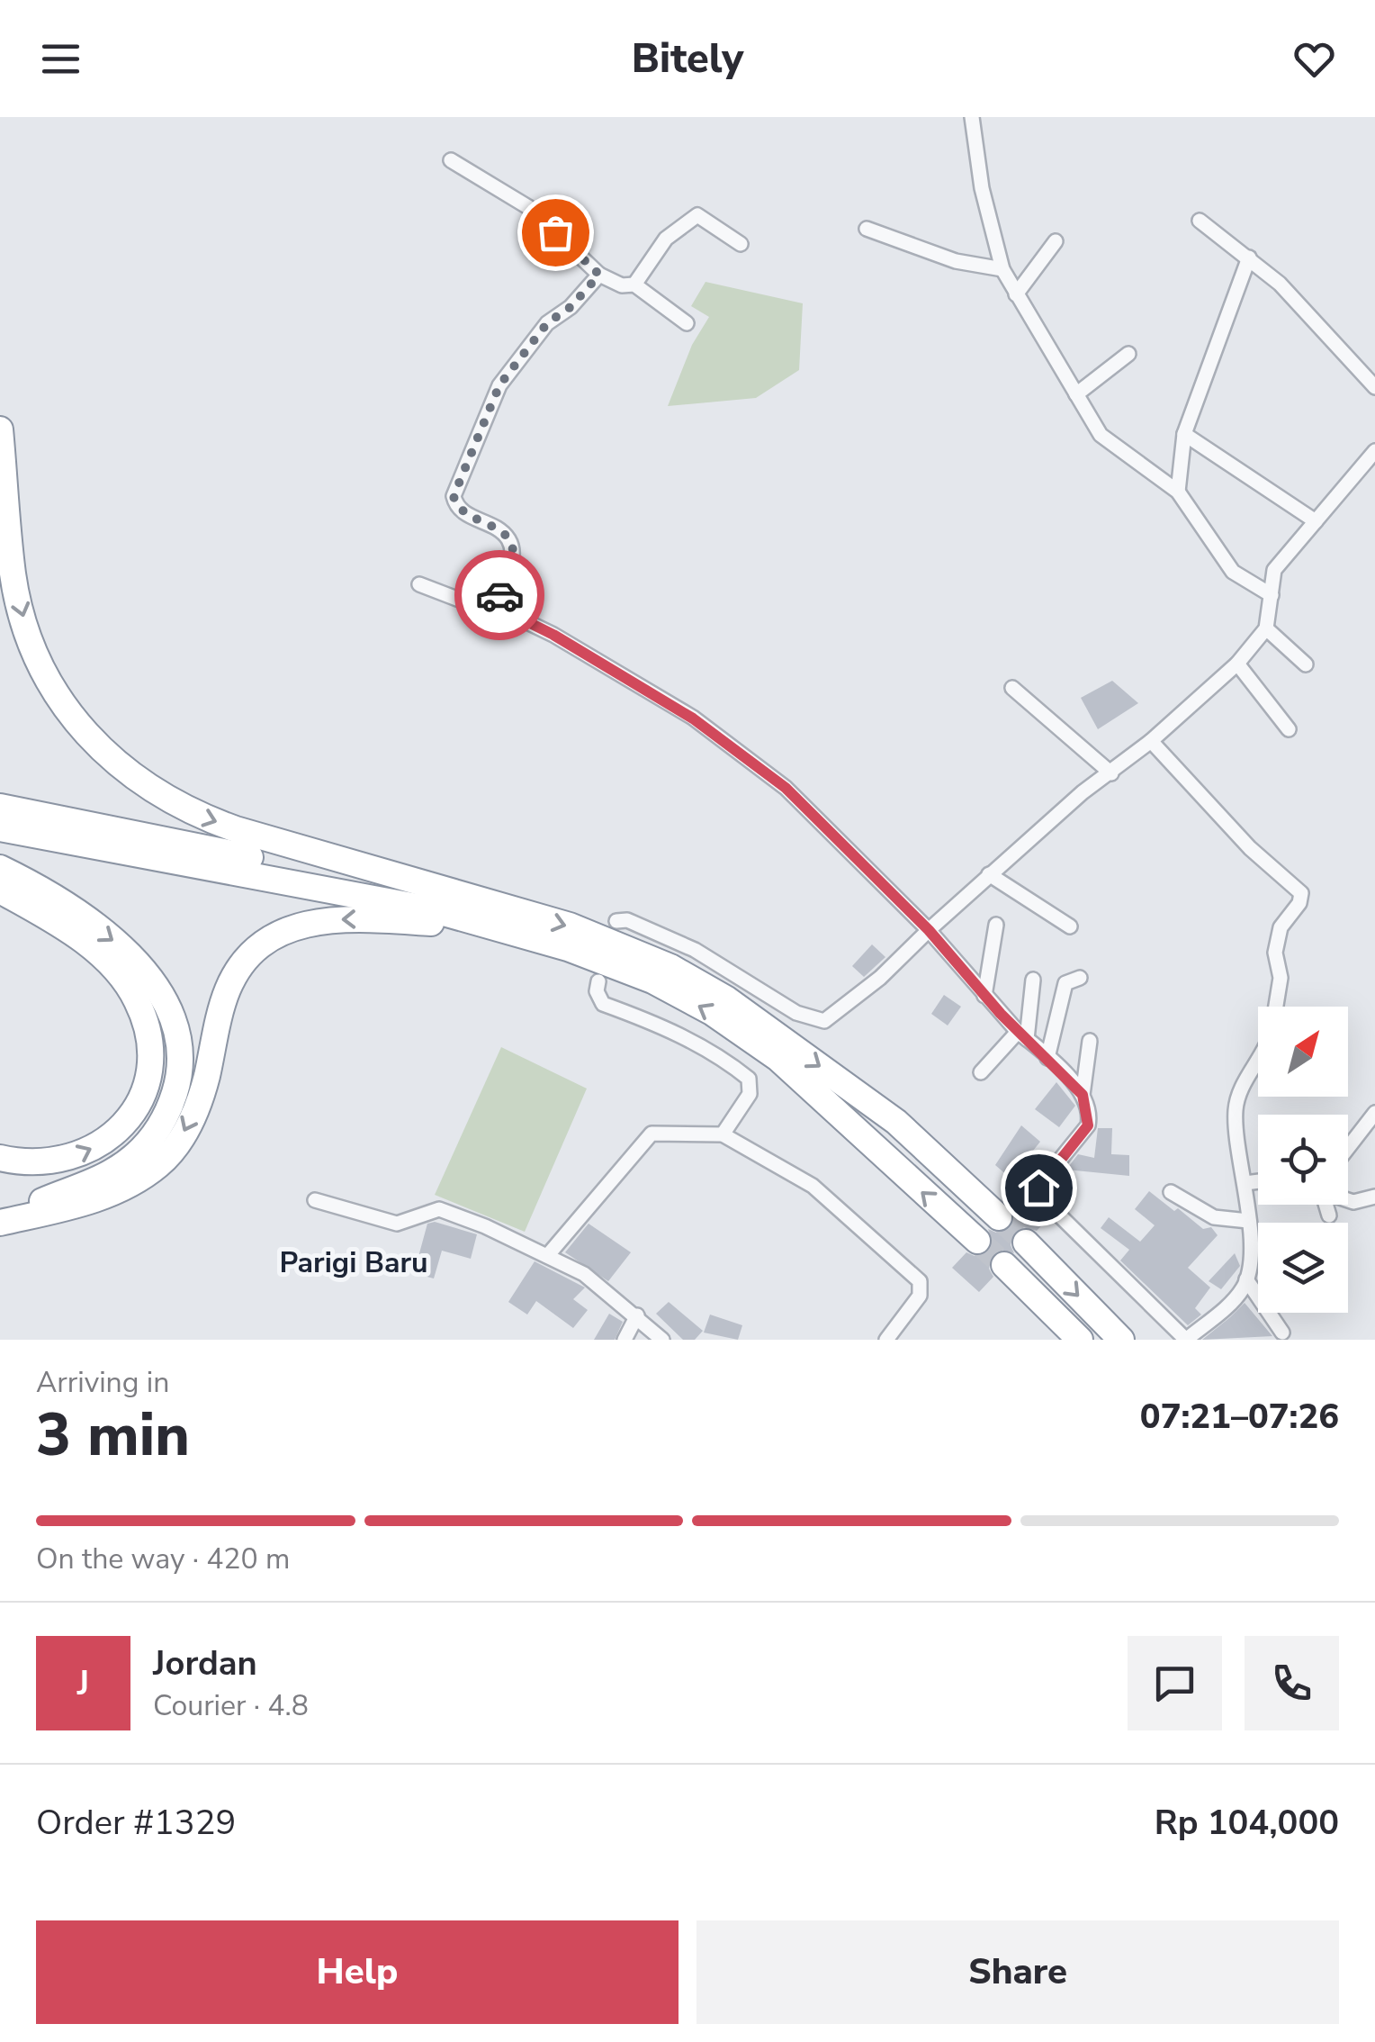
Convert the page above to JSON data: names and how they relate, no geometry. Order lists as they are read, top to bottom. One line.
{"districts":["Parigi Baru"],"north":"top right","page":{"header":"Bitely","heading":["3 min","Arriving in","07:21–07:26"],"panel":["Jordan","Courier · 4.8","Order #1329","Rp 104,000"],"bar":"On the way · 420 m","round":"J","buttons":["Help","Share"]}}
